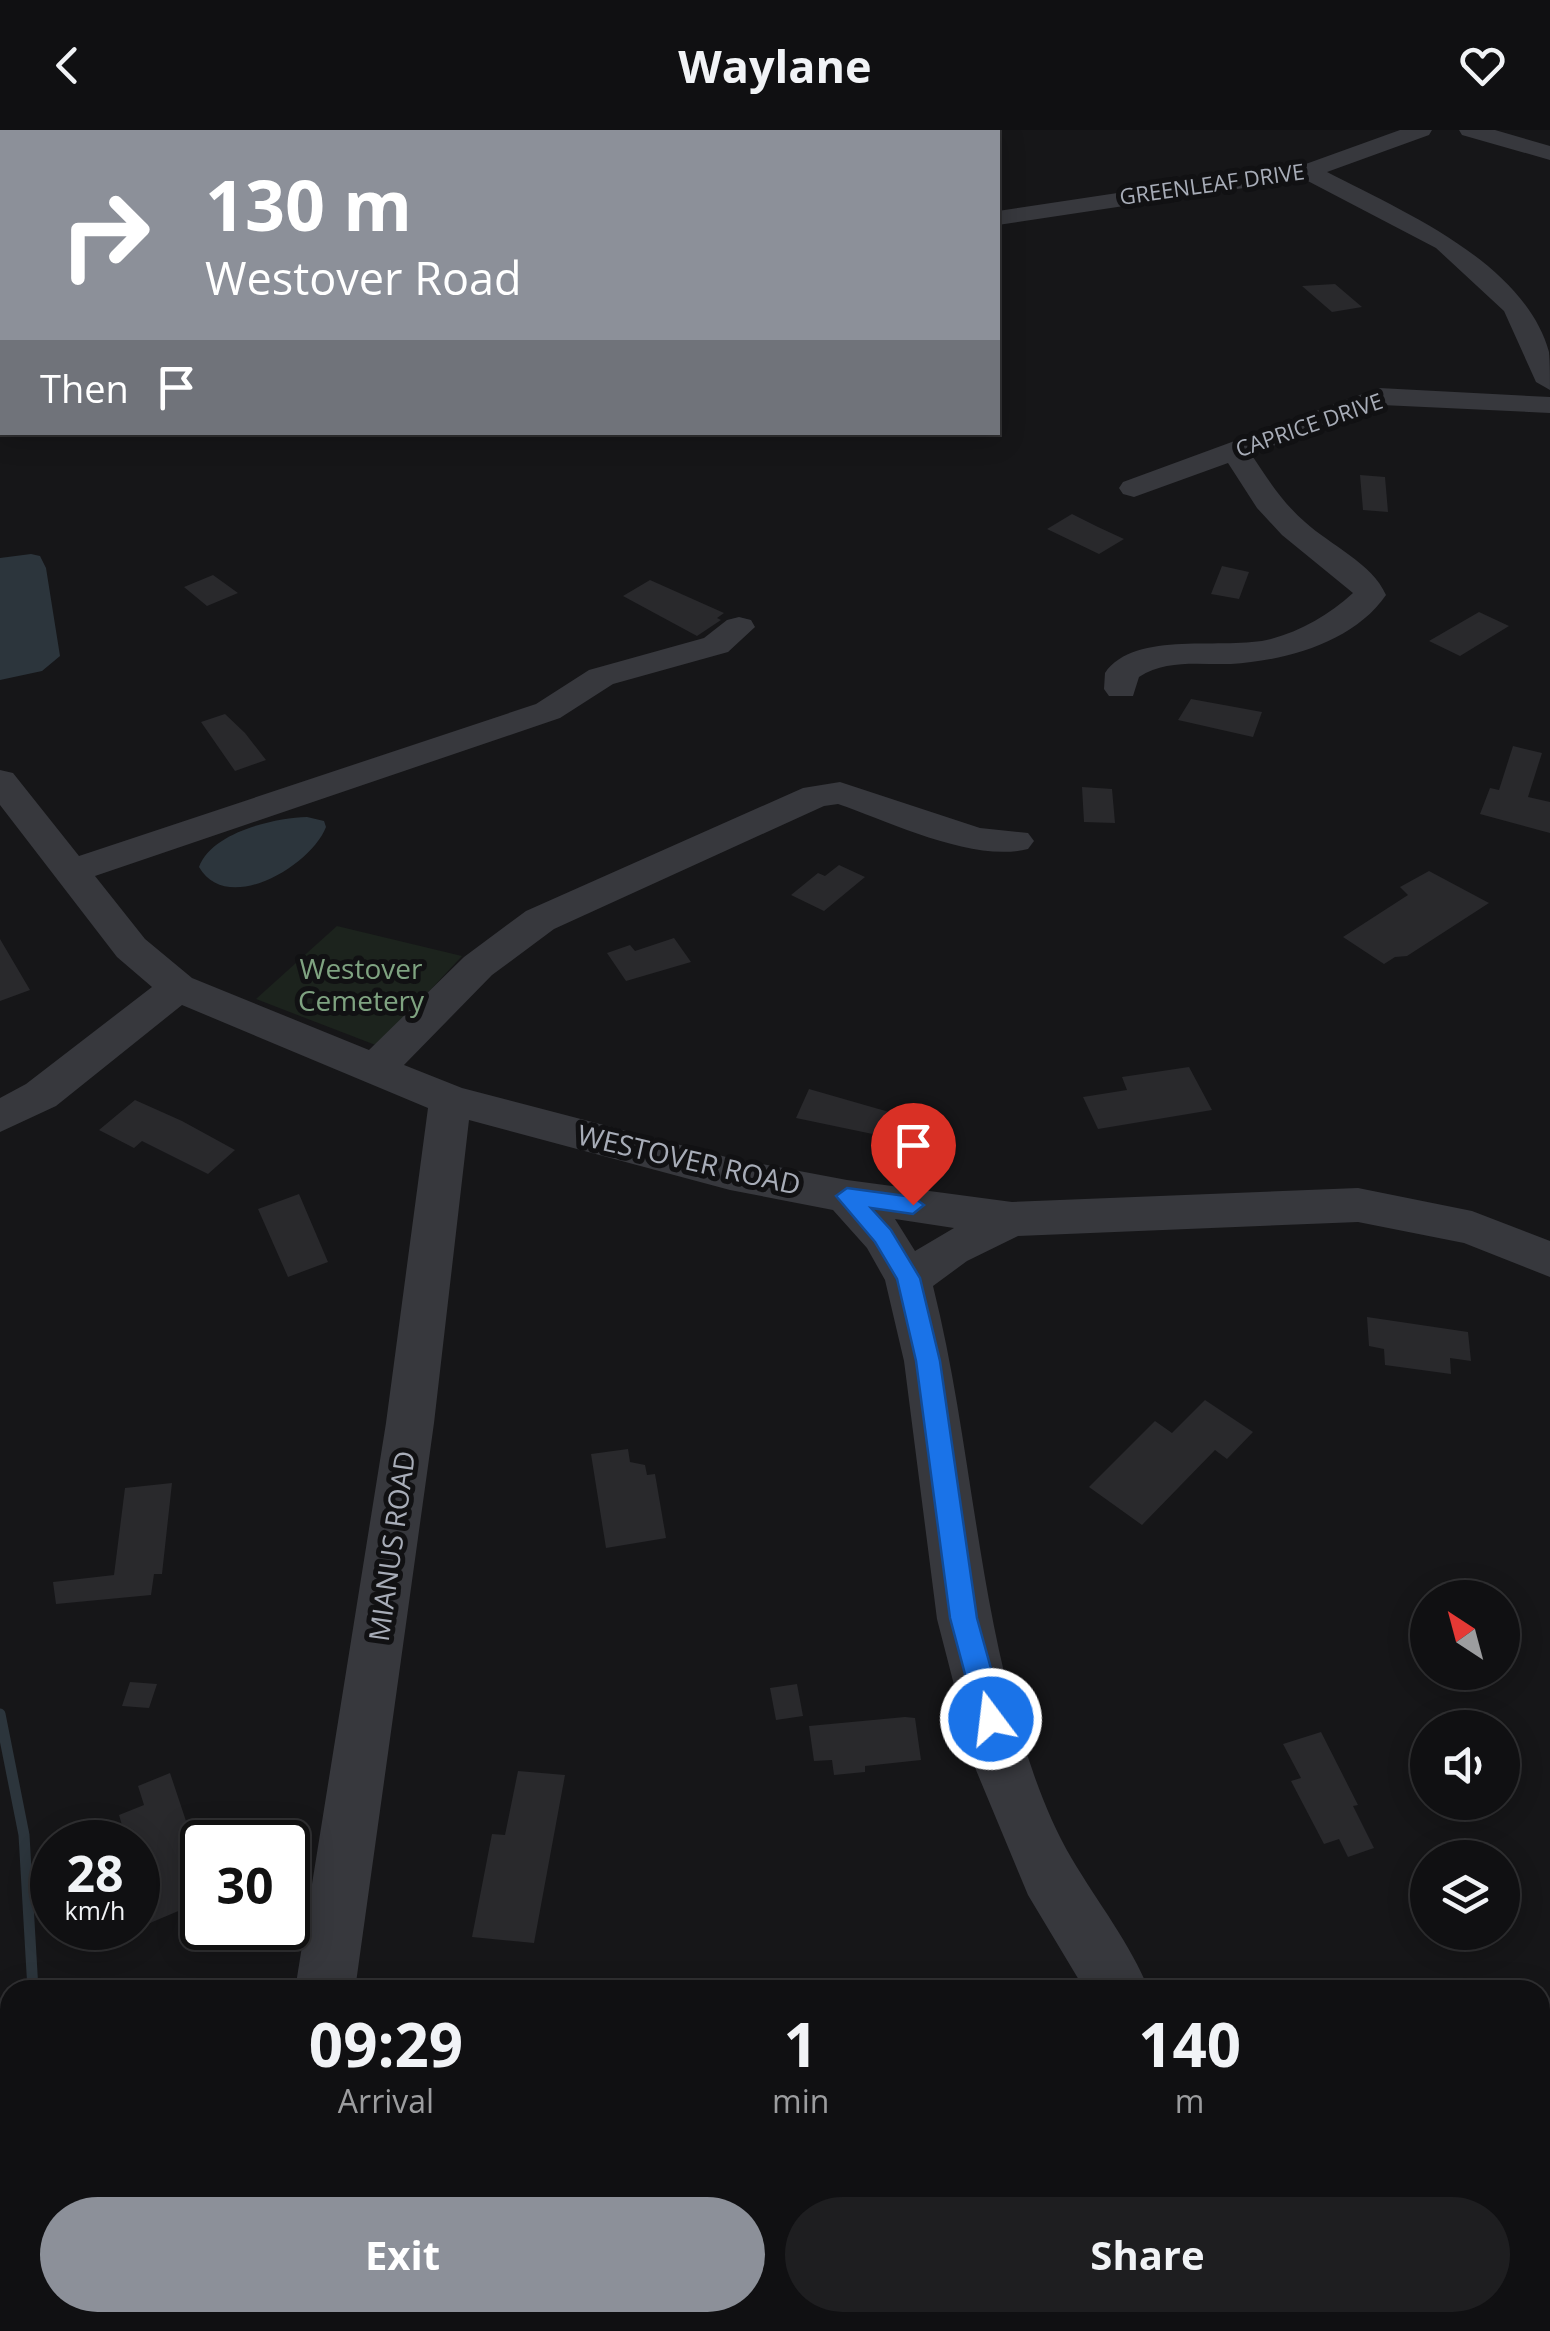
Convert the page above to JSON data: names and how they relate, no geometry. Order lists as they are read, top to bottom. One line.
{"streets":{"street":["GREENLEAF DRIVE","CAPRICE DRIVE","WESTOVER ROAD","MIANUS ROAD"]},"crossings":[["WESTOVER ROAD","MIANUS ROAD"]],"parks":["Westover Cemetery"],"north":"top left","page":{"header":"Waylane","turn":["130 m","Westover Road"],"then":"Then","speed":"28 km/h","limit":"30","eta":["09:29","Arrival","1","min","140","m"],"buttons":["Exit","Share"]}}
